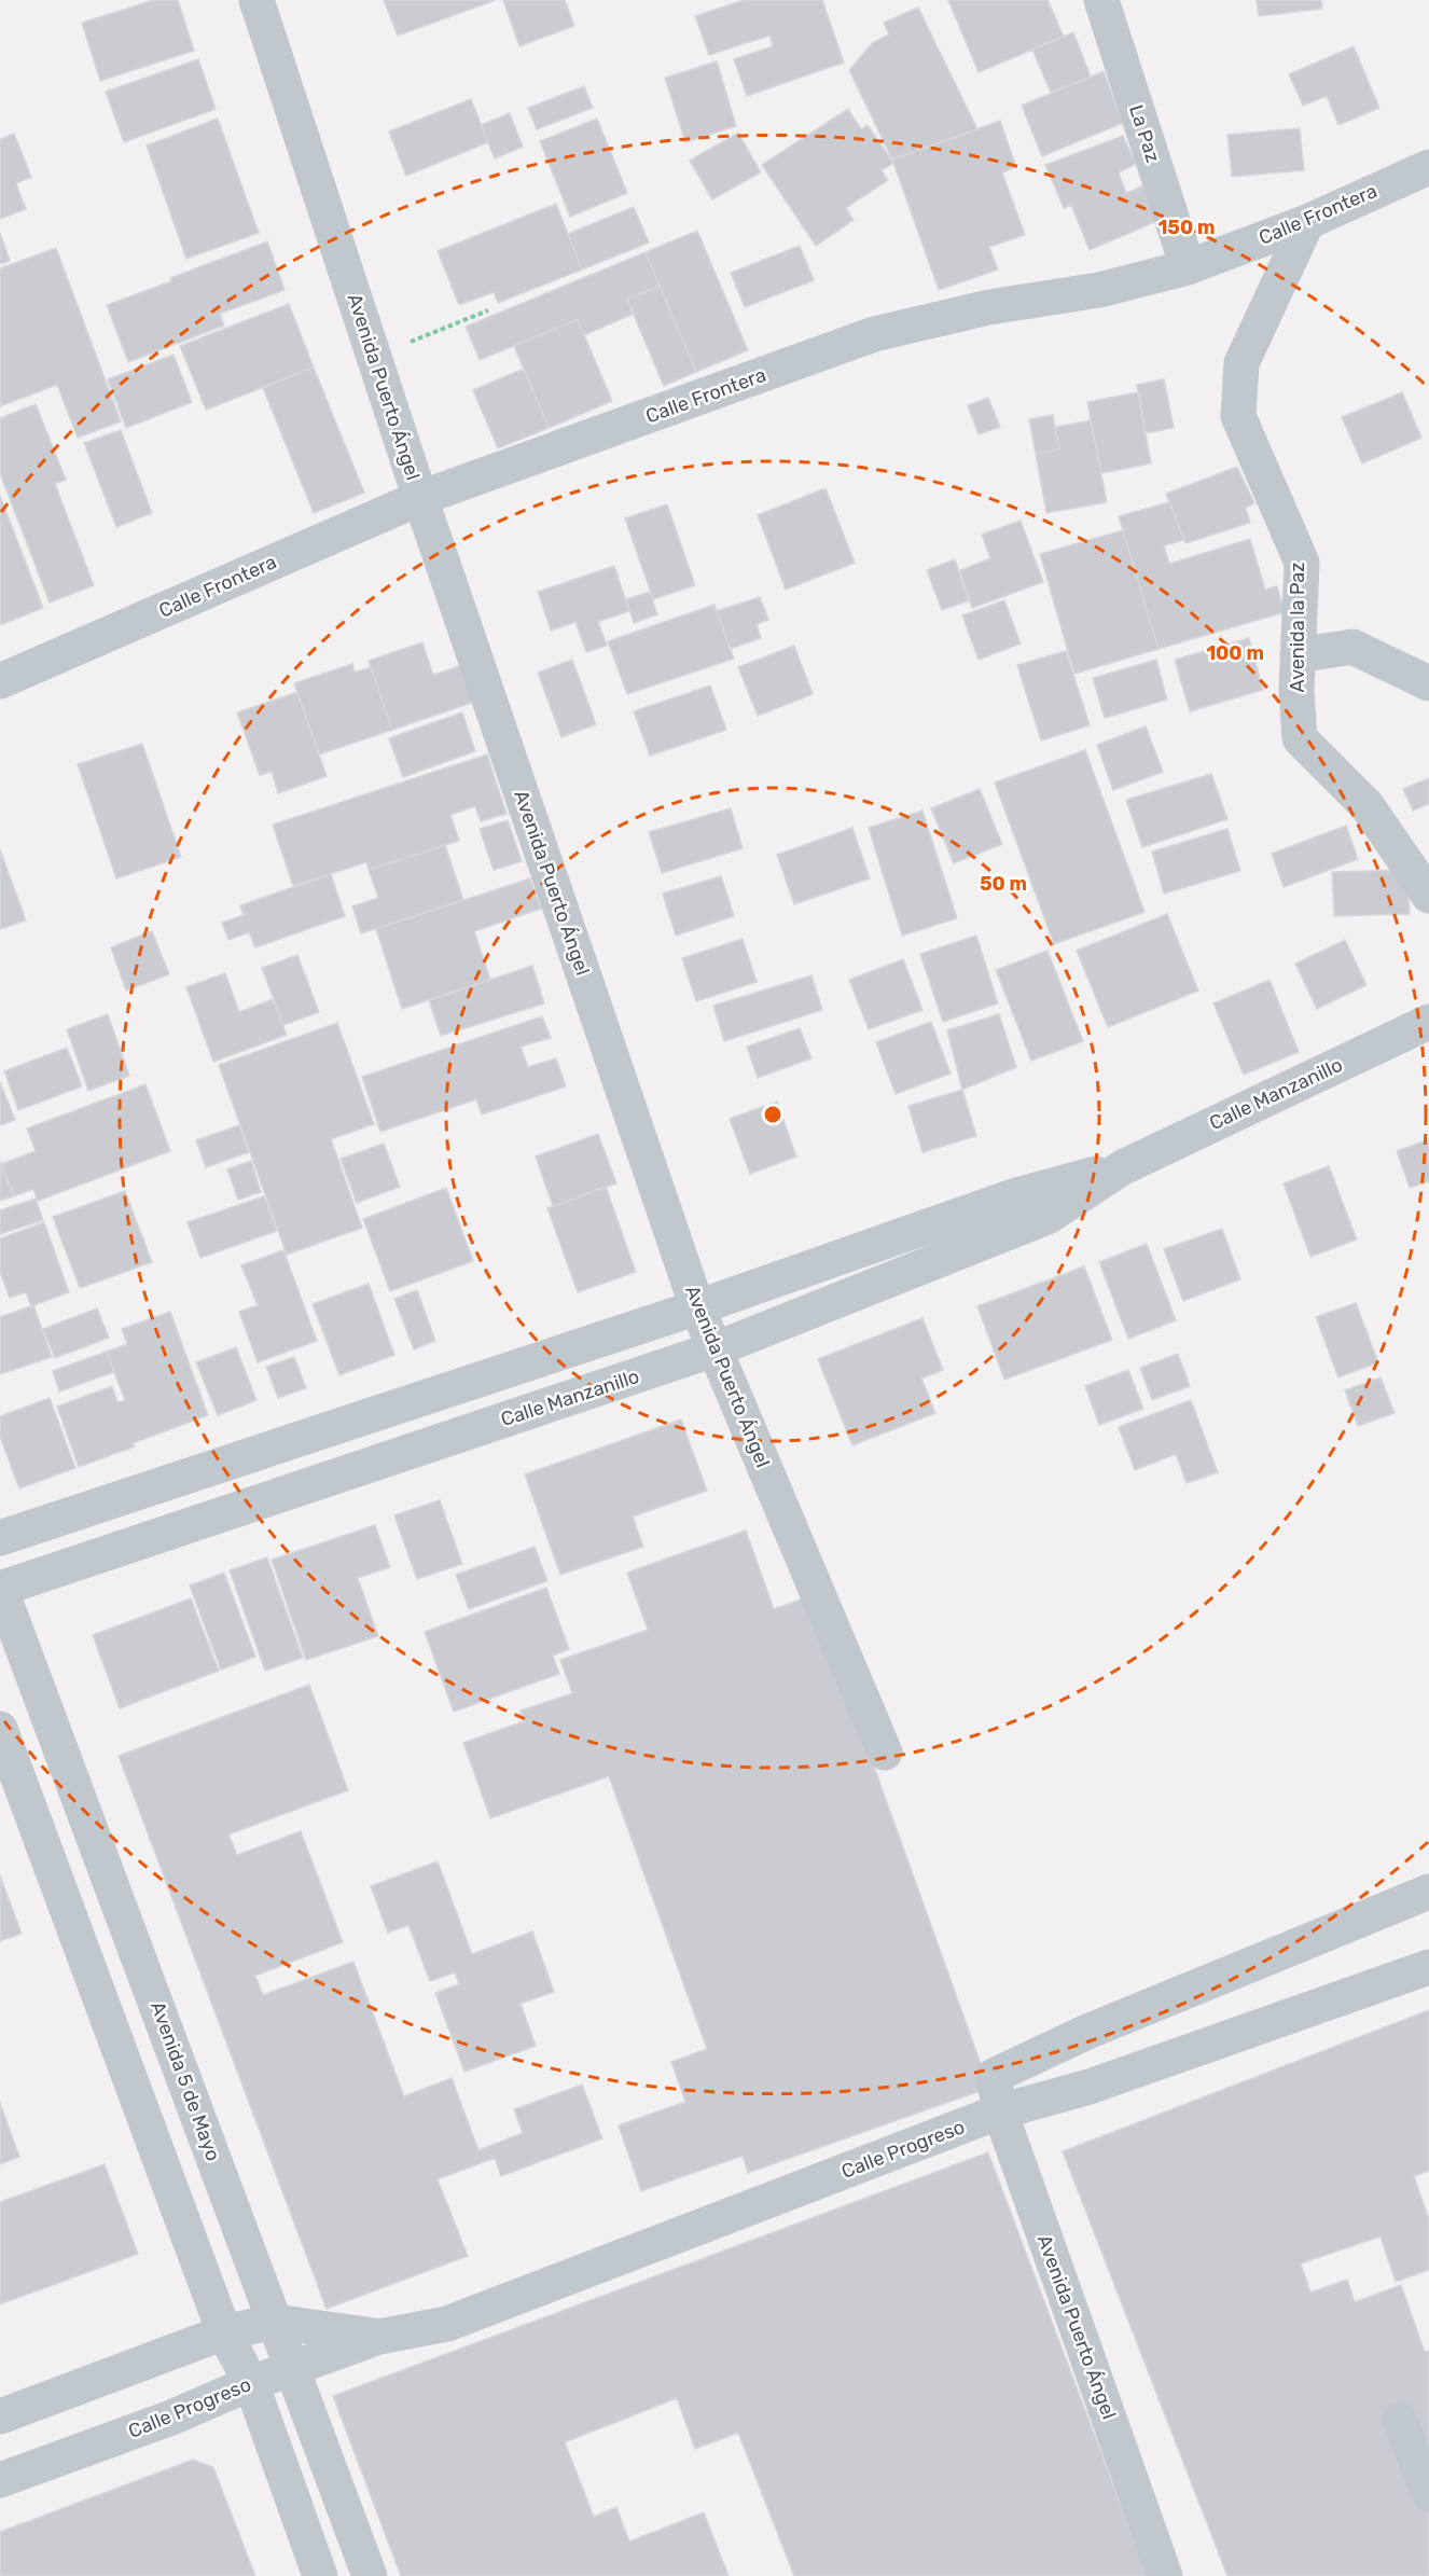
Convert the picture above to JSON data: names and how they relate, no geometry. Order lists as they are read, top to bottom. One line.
{"streets":{"street":["La Paz","Calle Frontera","Avenida Puerto Ángel","Avenida la Paz","Calle Manzanillo","Avenida 5 de Mayo","Calle Progreso"]},"crossings":[["La Paz","Calle Frontera"],["Calle Frontera","Avenida Puerto Ángel"],["Calle Frontera","Avenida la Paz"],["Avenida Puerto Ángel","Calle Manzanillo"],["Avenida Puerto Ángel","Calle Progreso"],["Calle Manzanillo","Avenida 5 de Mayo"],["Avenida 5 de Mayo","Calle Progreso"]],"rings":["150 m","100 m","50 m"]}
